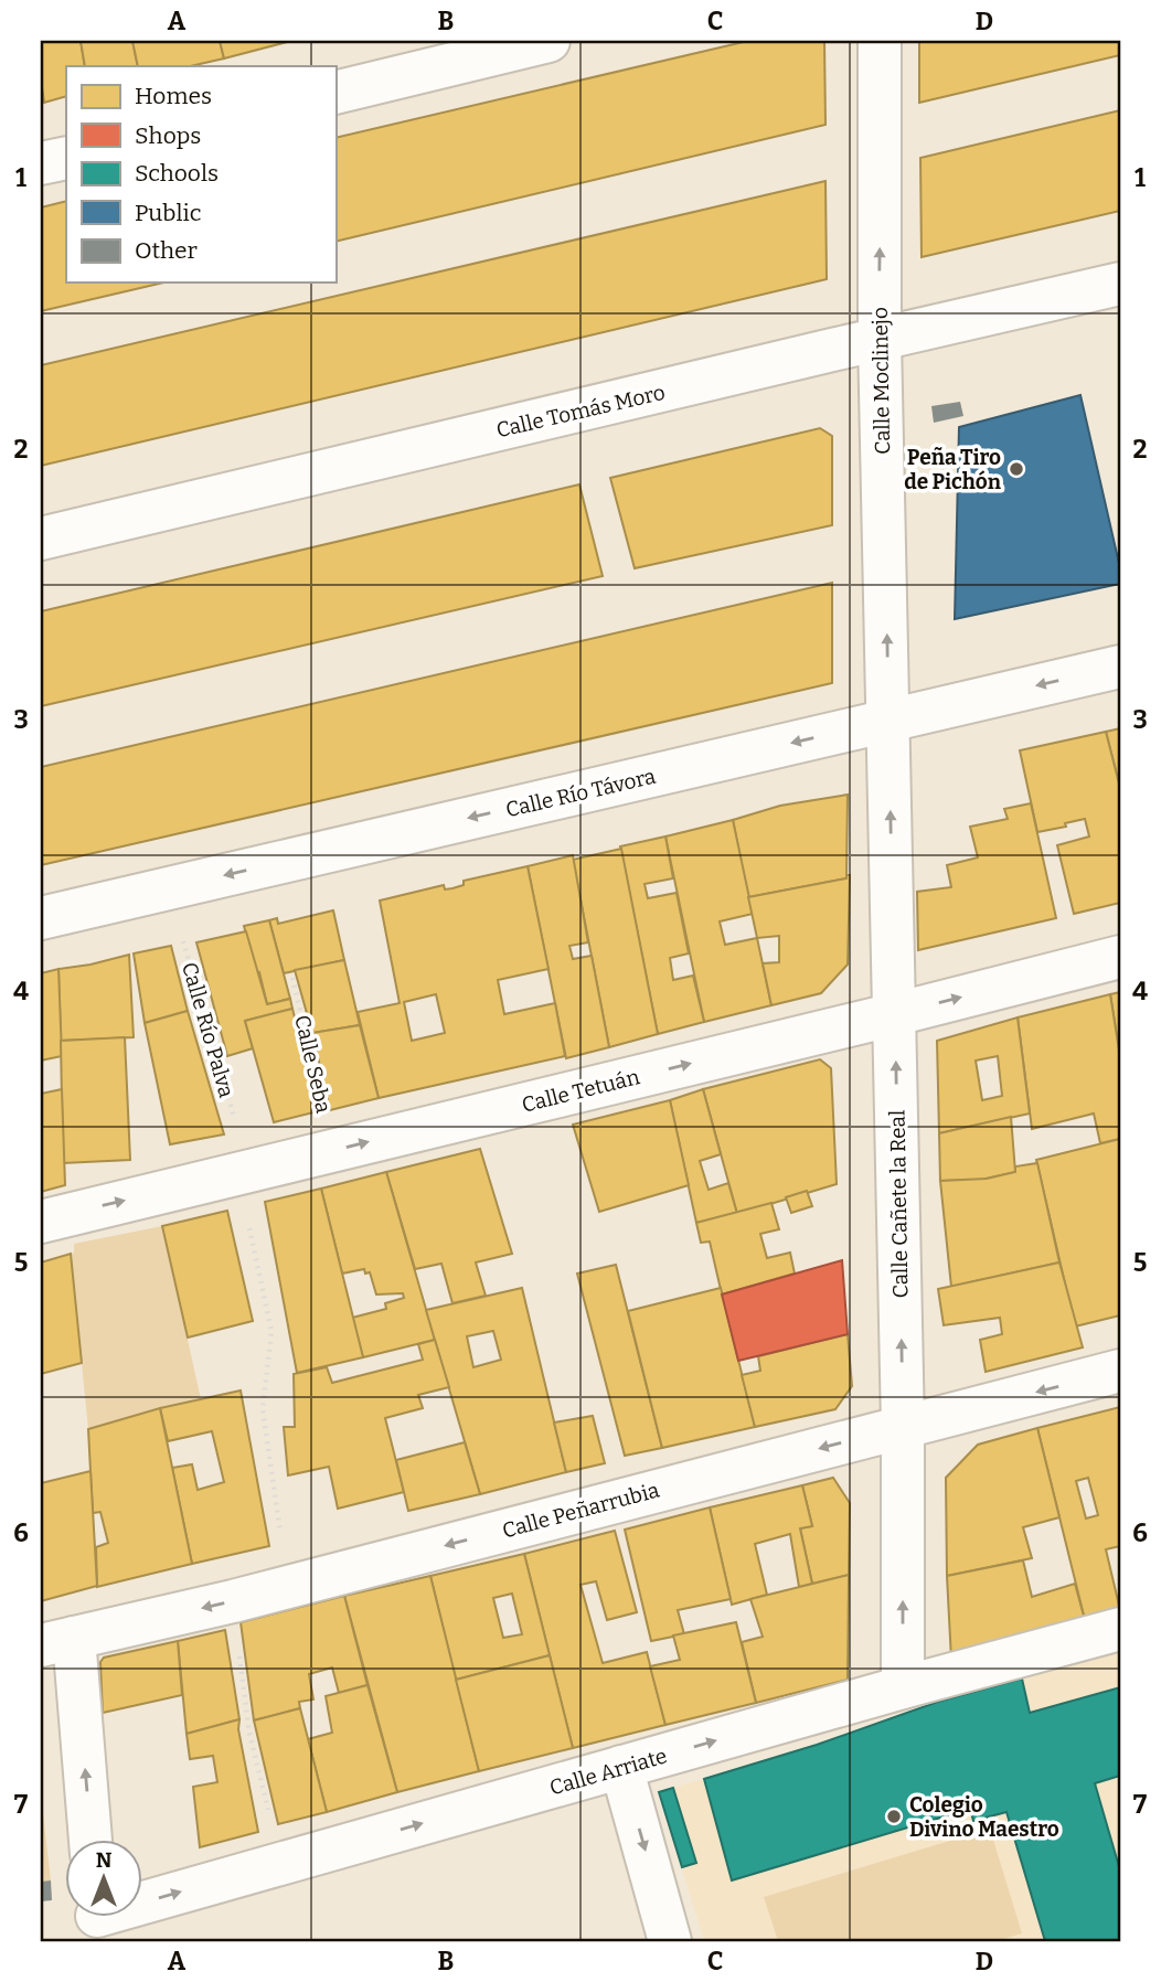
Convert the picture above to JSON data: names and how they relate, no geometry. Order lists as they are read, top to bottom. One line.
{"streets":{"street":["Calle Moclinejo","Calle Tomás Moro","Calle Río Távora","Calle Tetuán","Calle Cañete la Real","Calle Peñarrubia","Calle Arriate"],"path":["Calle Río Palva","Calle Seba"]},"crossings":[["Calle Moclinejo","Calle Tomás Moro"],["Calle Moclinejo","Calle Río Távora"],["Calle Moclinejo","Calle Cañete la Real"],["Calle Río Távora","Calle Río Palva"],["Calle Río Távora","Calle Cañete la Real"],["Calle Río Palva","Calle Tetuán"],["Calle Río Palva","Calle Peñarrubia"],["Calle Seba","Calle Tetuán"],["Calle Tetuán","Calle Cañete la Real"],["Calle Cañete la Real","Calle Peñarrubia"],["Calle Cañete la Real","Calle Arriate"]],"one_way":["Calle Moclinejo","Calle Río Távora","Calle Tetuán","Calle Cañete la Real","Calle Peñarrubia","Calle Arriate"],"places":["Peña Tiro de Pichón","Colegio Divino Maestro"],"legend":["Homes","Shops","Schools","Public","Other"],"north":"top","grid":{"columns":["A","B","C","D"],"rows":["1","2","3","4","5","6","7"]}}
